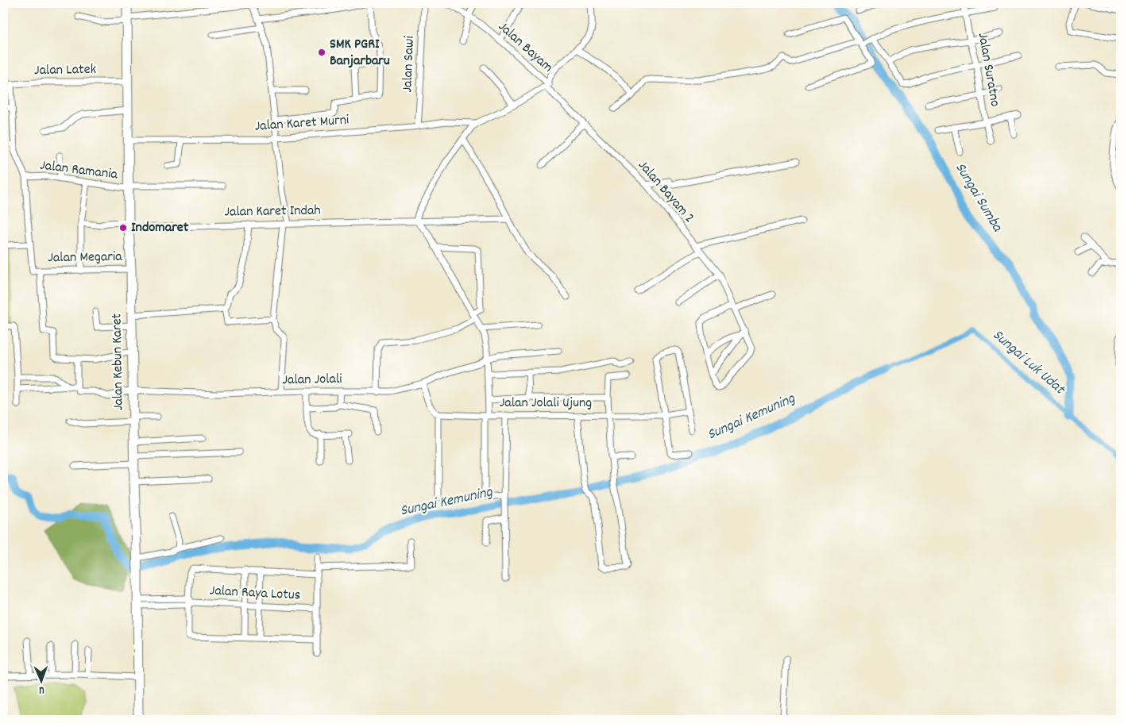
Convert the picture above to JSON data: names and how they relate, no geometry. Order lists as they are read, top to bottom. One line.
{"streets":{"main road":["Jalan Kebun Karet"],"street":["Jalan Bayam","Jalan Sawi","Jalan Suratno","Jalan Latek","Jalan Karet Murni","Jalan Ramania","Jalan Bayam 2","Jalan Karet Indah","Jalan Megaria","Jalan Jolali","Jalan Jolali Ujung","Jalan Raya Lotus"]},"crossings":[["Jalan Bayam","Jalan Bayam 2"],["Jalan Sawi","Jalan Karet Murni"],["Jalan Latek","Jalan Kebun Karet"],["Jalan Karet Murni","Jalan Kebun Karet"],["Jalan Ramania","Jalan Kebun Karet"],["Jalan Karet Indah","Jalan Kebun Karet"],["Jalan Megaria","Jalan Kebun Karet"],["Jalan Kebun Karet","Jalan Jolali"],["Jalan Kebun Karet","Jalan Raya Lotus"]],"water":["Sungai Sumba","Sungai Luk Udat","Sungai Kemuning"],"places":["SMK PGRI Banjarbaru","Indomaret"],"north":"bottom"}
